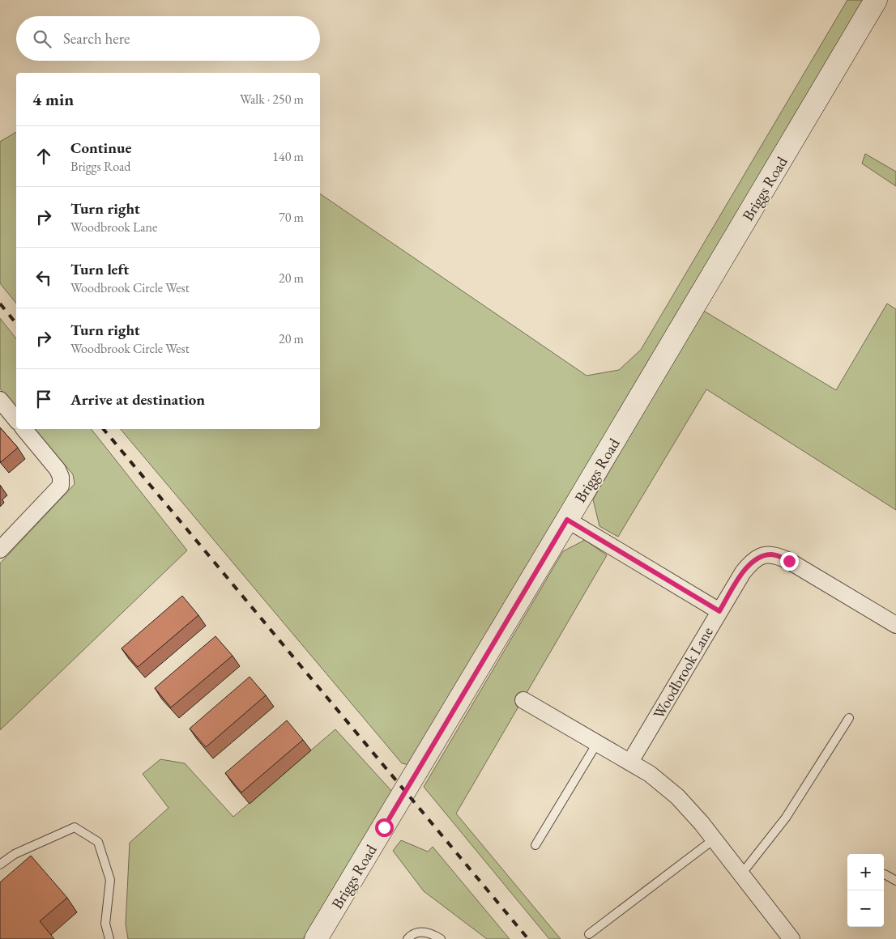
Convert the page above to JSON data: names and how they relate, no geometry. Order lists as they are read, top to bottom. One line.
{"streets":{"street":["Briggs Road","Woodbrook Lane"]},"crossings":[["Briggs Road","Woodbrook Lane"]],"page":{"search":"Search here","heading":["4 min","Walk · 250 m"],"list":[["Continue","Briggs Road","140 m"],["Turn right","Woodbrook Lane","70 m"],["Turn left","Woodbrook Circle West","20 m"],["Turn right","Woodbrook Circle West","20 m"],"Arrive at destination"],"map_buttons":["+","−"]}}
